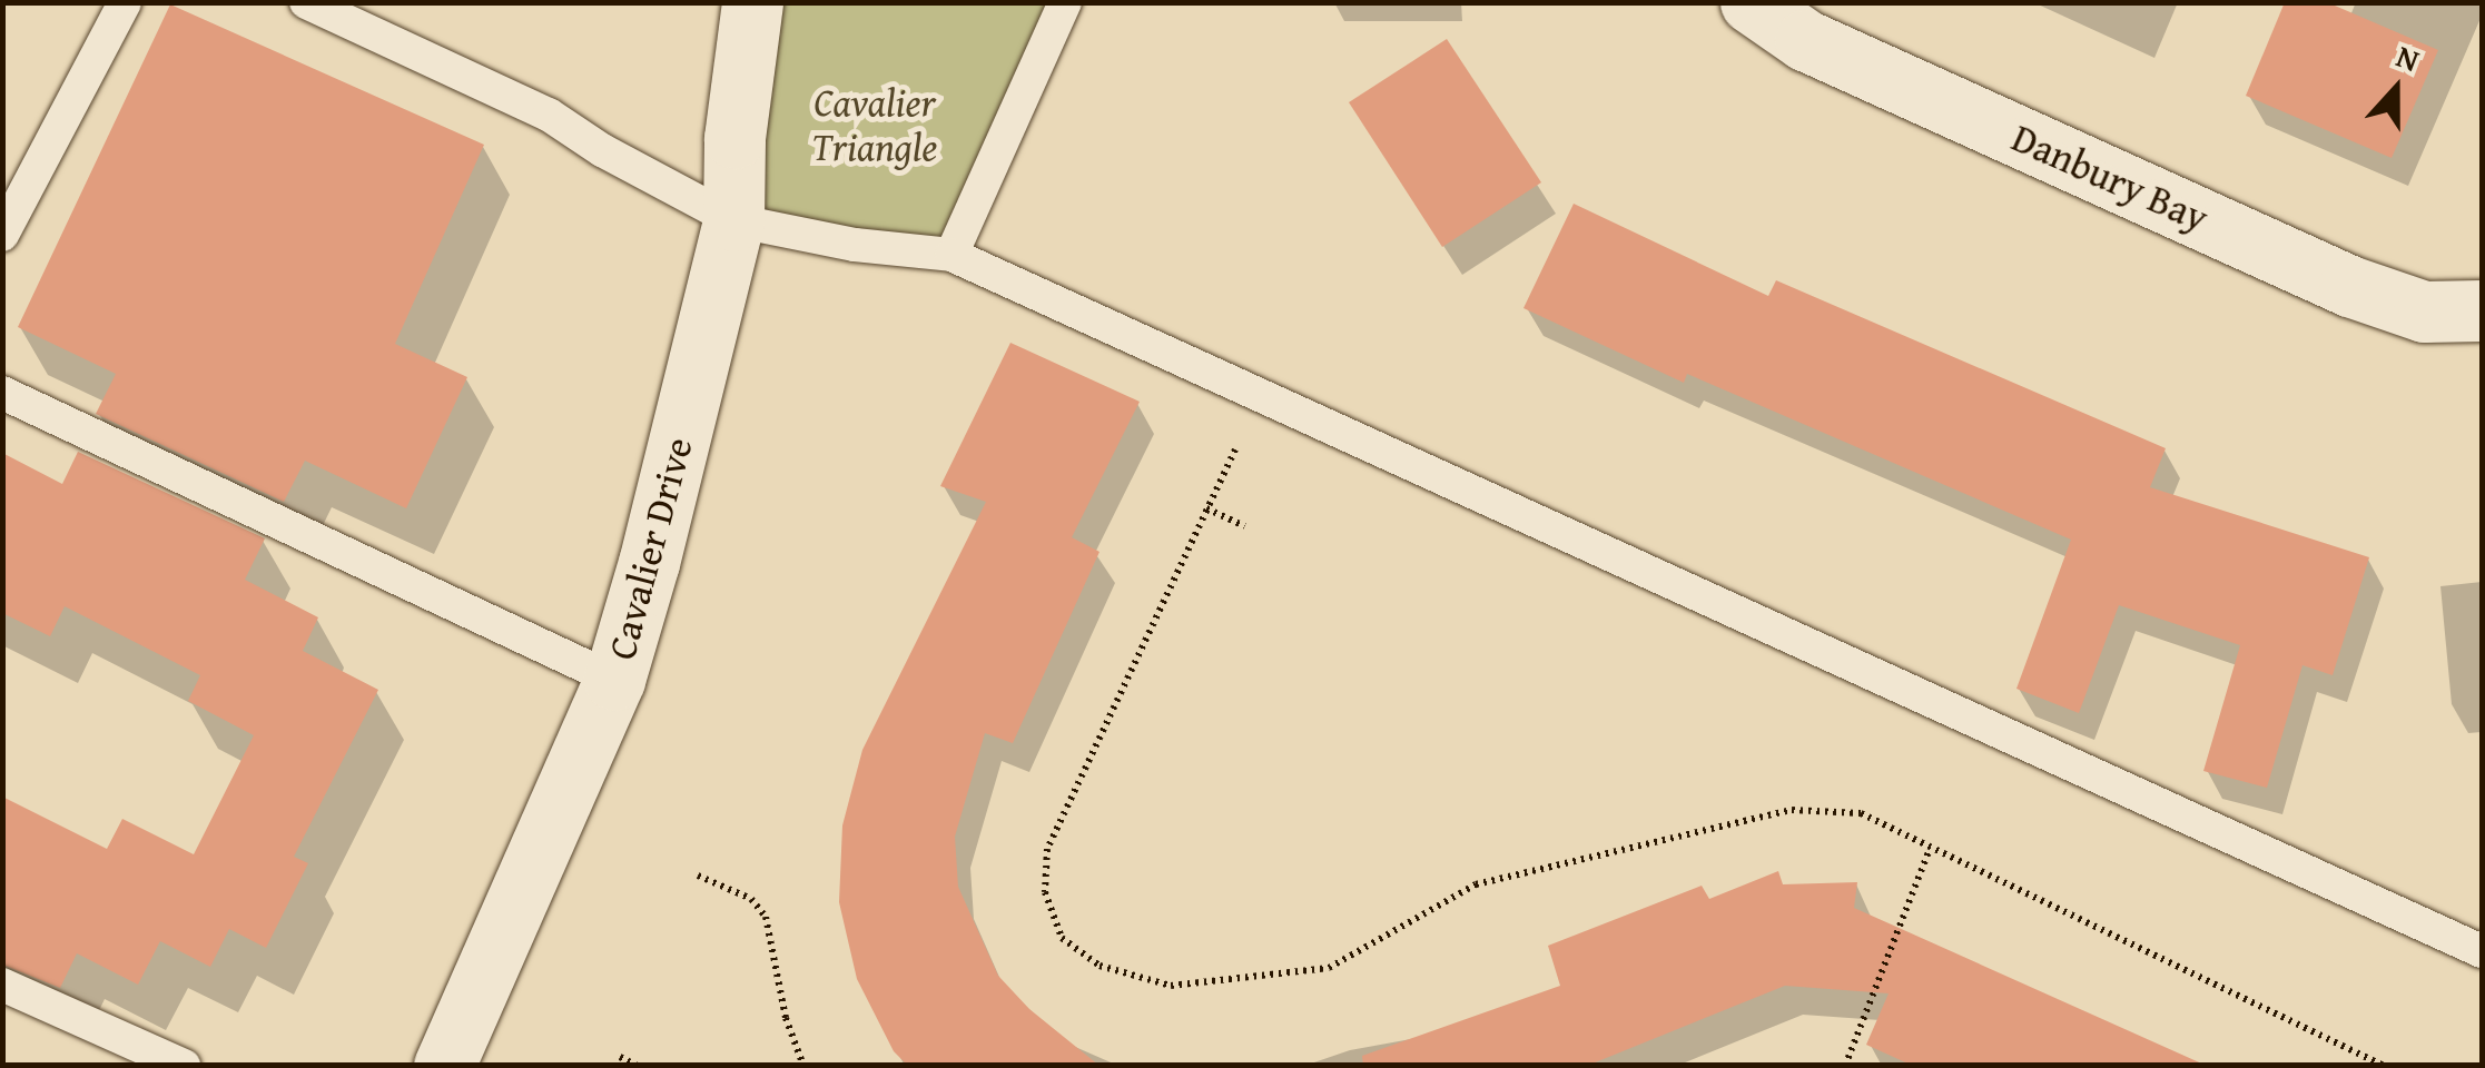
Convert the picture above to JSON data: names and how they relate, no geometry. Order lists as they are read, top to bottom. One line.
{"streets":{"street":["Danbury Bay","Cavalier Drive"]},"parks":["Cavalier Triangle"],"north":"top"}
